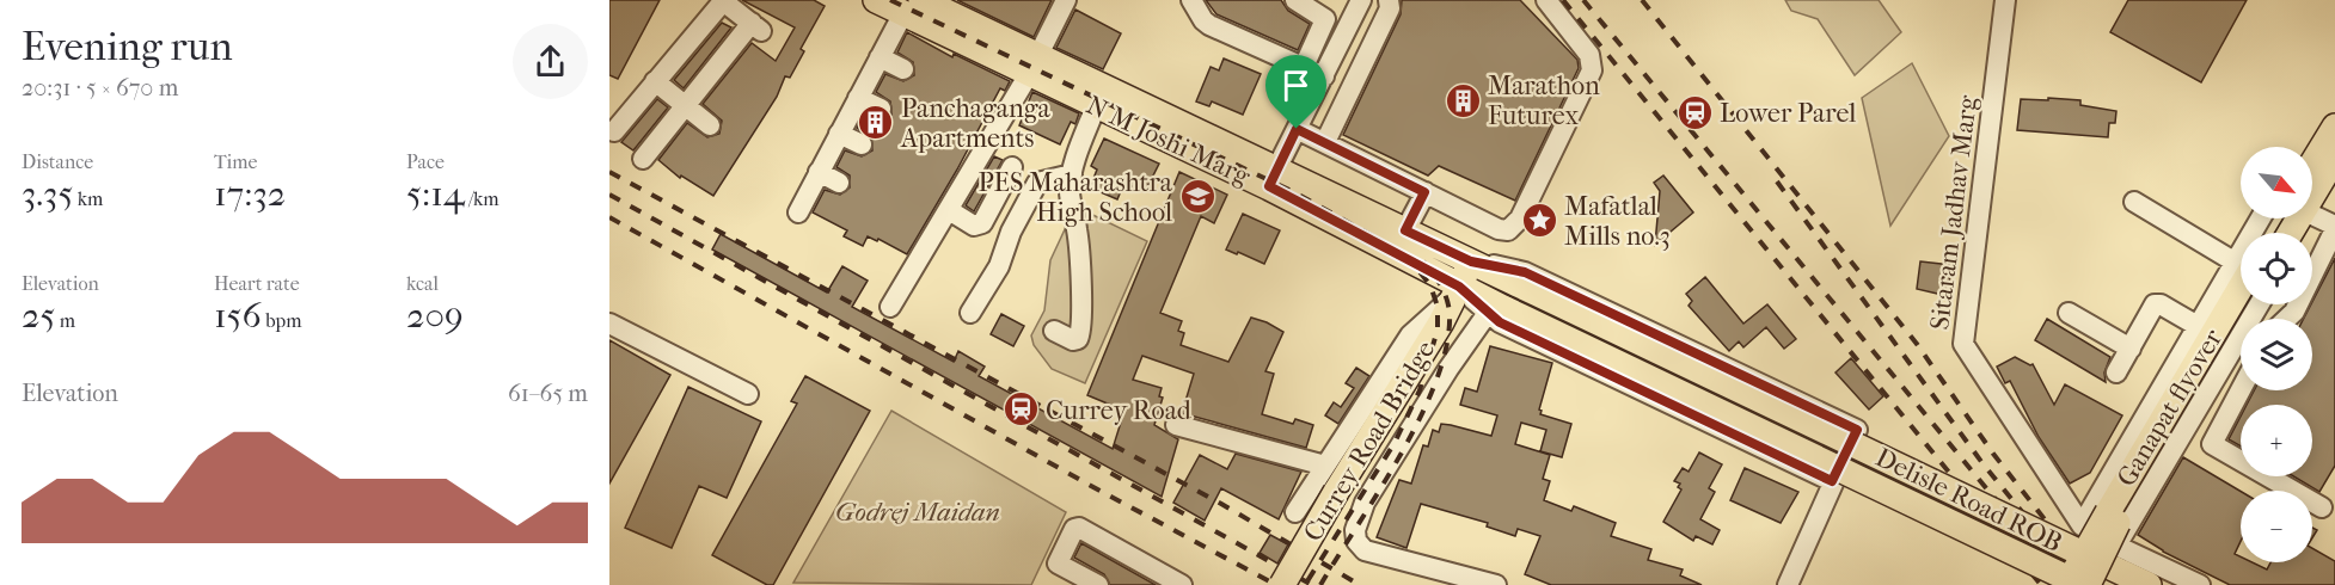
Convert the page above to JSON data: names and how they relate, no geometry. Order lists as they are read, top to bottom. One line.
{"streets":{"main road":["N M Joshi Marg","Ganapat flyover","Currey Road Bridge","Delisle Road ROB"],"street":["Sitaram Jadhav Marg"]},"crossings":[["N M Joshi Marg","Currey Road Bridge"],["N M Joshi Marg","Delisle Road ROB"],["Currey Road Bridge","Delisle Road ROB"]],"parks":["Godrej Maidan"],"places":{"building":["Marathon Futurex","Panchaganga Apartments"],"station":["Lower Parel","Currey Road"],"school or university":["PES Maharashtra High School"],"place":["Mafatlal Mills no.3"]},"north":"bottom right","page":{"heading":["Evening run","20:31 · 5 × 670 m"],"stats":[["Distance","3.35 km"],["Time","17:32"],["Pace","5:14 /km"],["Elevation","25 m"],["Heart rate","156 bpm"],["kcal","209"]],"map_buttons":["+","−"],"chart":["Elevation","61–65 m"]}}
